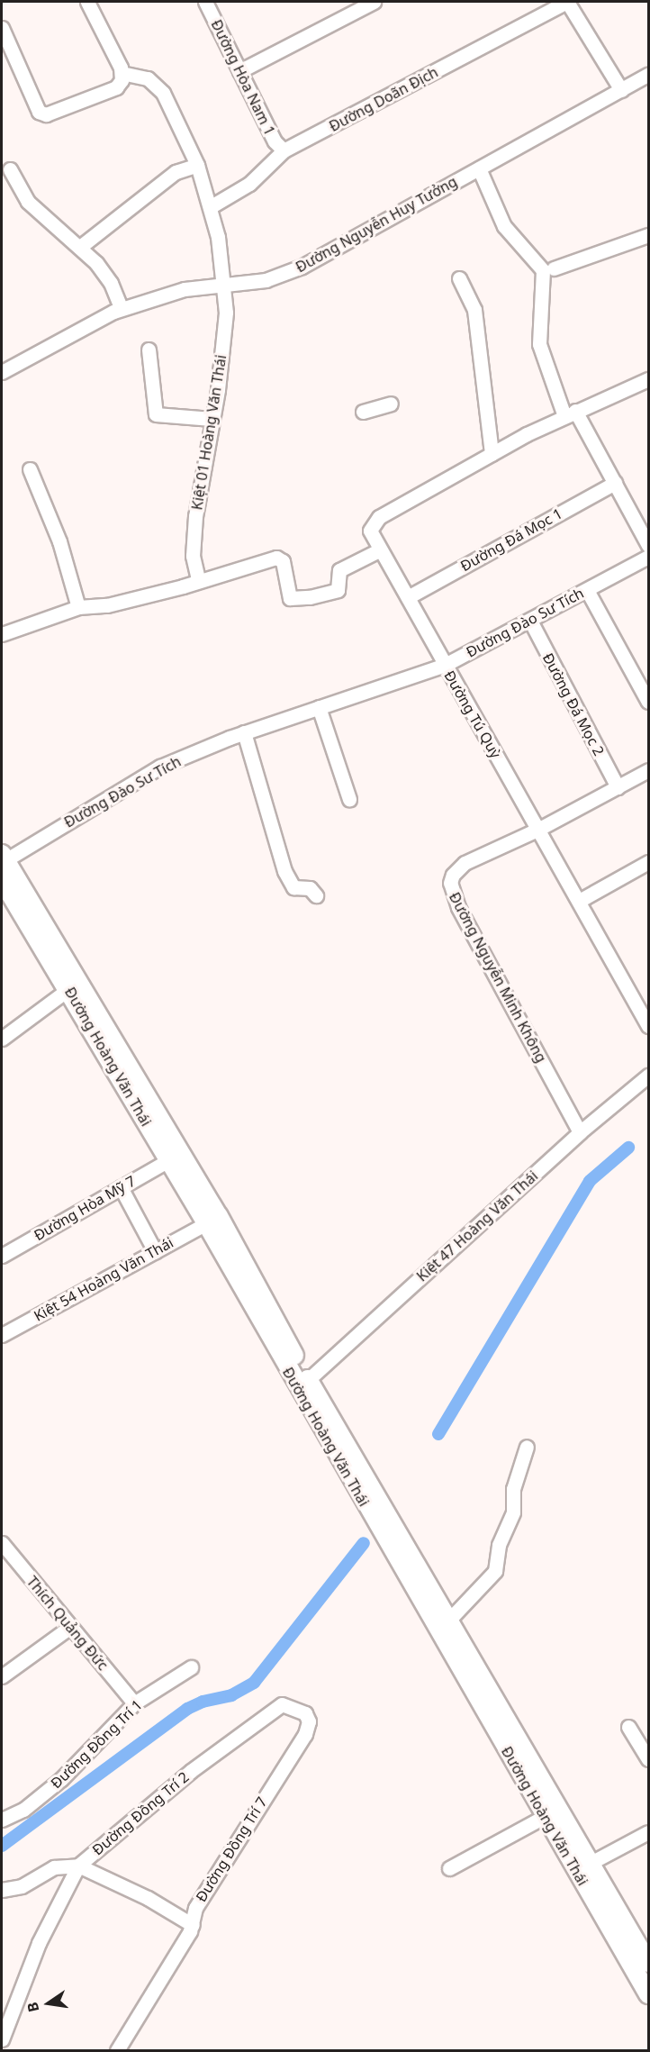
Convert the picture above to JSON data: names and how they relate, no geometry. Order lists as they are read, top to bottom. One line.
{"streets":{"main road":["Đường Hoàng Văn Thái"],"street":["Đường Hòa Nam 1","Đường Doãn Địch","Đường Nguyễn Huy Tưởng","Kiệt 01 Hoàng Văn Thái","Đường Đá Mọc 1","Đường Đào Sư Tích","Đường Đá Mọc 2","Đường Tú Quỳ","Đường Nguyễn Minh Không","Đường Hòa Mỹ 7","Kiệt 47 Hoàng Văn Thái","Kiệt 54 Hoàng Văn Thái","Thích Quảng Đức","Đường Đồng Trí 1","Đường Đồng Trí 2","Đường Đồng Trí 7"]},"crossings":[["Đường Hòa Nam 1","Đường Doãn Địch"],["Đường Doãn Địch","Kiệt 01 Hoàng Văn Thái"],["Đường Nguyễn Huy Tưởng","Kiệt 01 Hoàng Văn Thái"],["Đường Đá Mọc 1","Đường Tú Quỳ"],["Đường Đào Sư Tích","Đường Đá Mọc 2"],["Đường Đào Sư Tích","Đường Tú Quỳ"],["Đường Đào Sư Tích","Đường Hoàng Văn Thái"],["Đường Đá Mọc 2","Đường Nguyễn Minh Không"],["Đường Tú Quỳ","Đường Nguyễn Minh Không"],["Đường Nguyễn Minh Không","Kiệt 47 Hoàng Văn Thái"],["Đường Hoàng Văn Thái","Đường Hòa Mỹ 7"],["Đường Hoàng Văn Thái","Kiệt 47 Hoàng Văn Thái"],["Đường Hoàng Văn Thái","Kiệt 54 Hoàng Văn Thái"],["Thích Quảng Đức","Đường Đồng Trí 1"],["Đường Đồng Trí 2","Đường Đồng Trí 7"]],"north":"left"}
